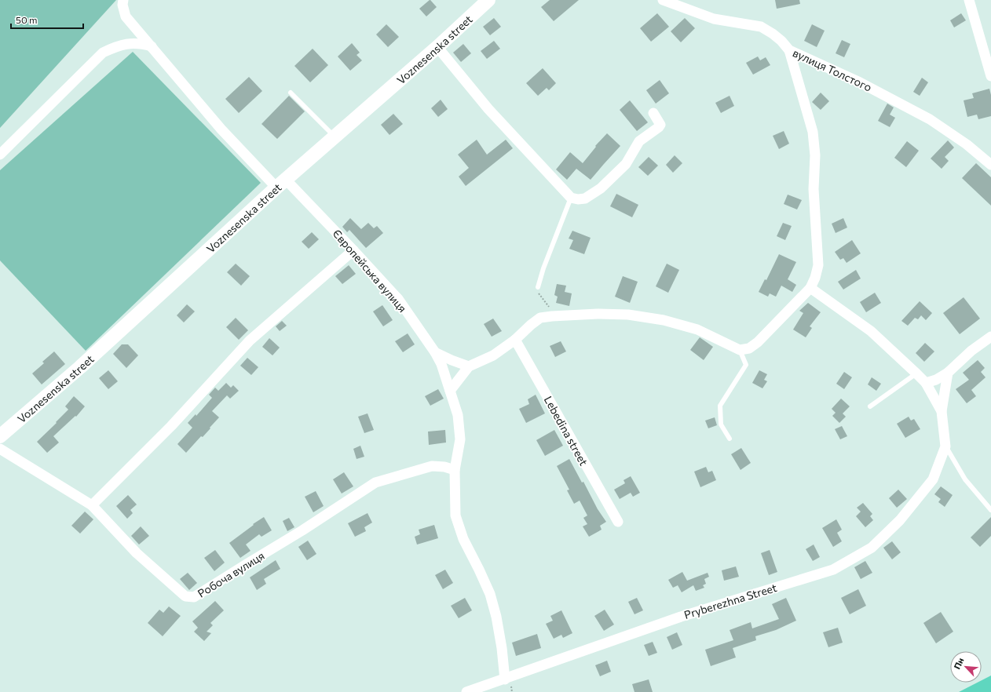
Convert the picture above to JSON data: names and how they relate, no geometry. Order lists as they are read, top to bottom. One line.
{"streets":{"main road":["Voznesenska street"],"street":["вулиця Толстого","Європейська вулиця","Lebedina street","Робоча вулиця","Pryberezhna Street"]},"crossings":[["Voznesenska street","Європейська вулиця"],["Європейська вулиця","Робоча вулиця"],["Європейська вулиця","Pryberezhna Street"]],"scale_bar":"50 m","north":"top left"}
